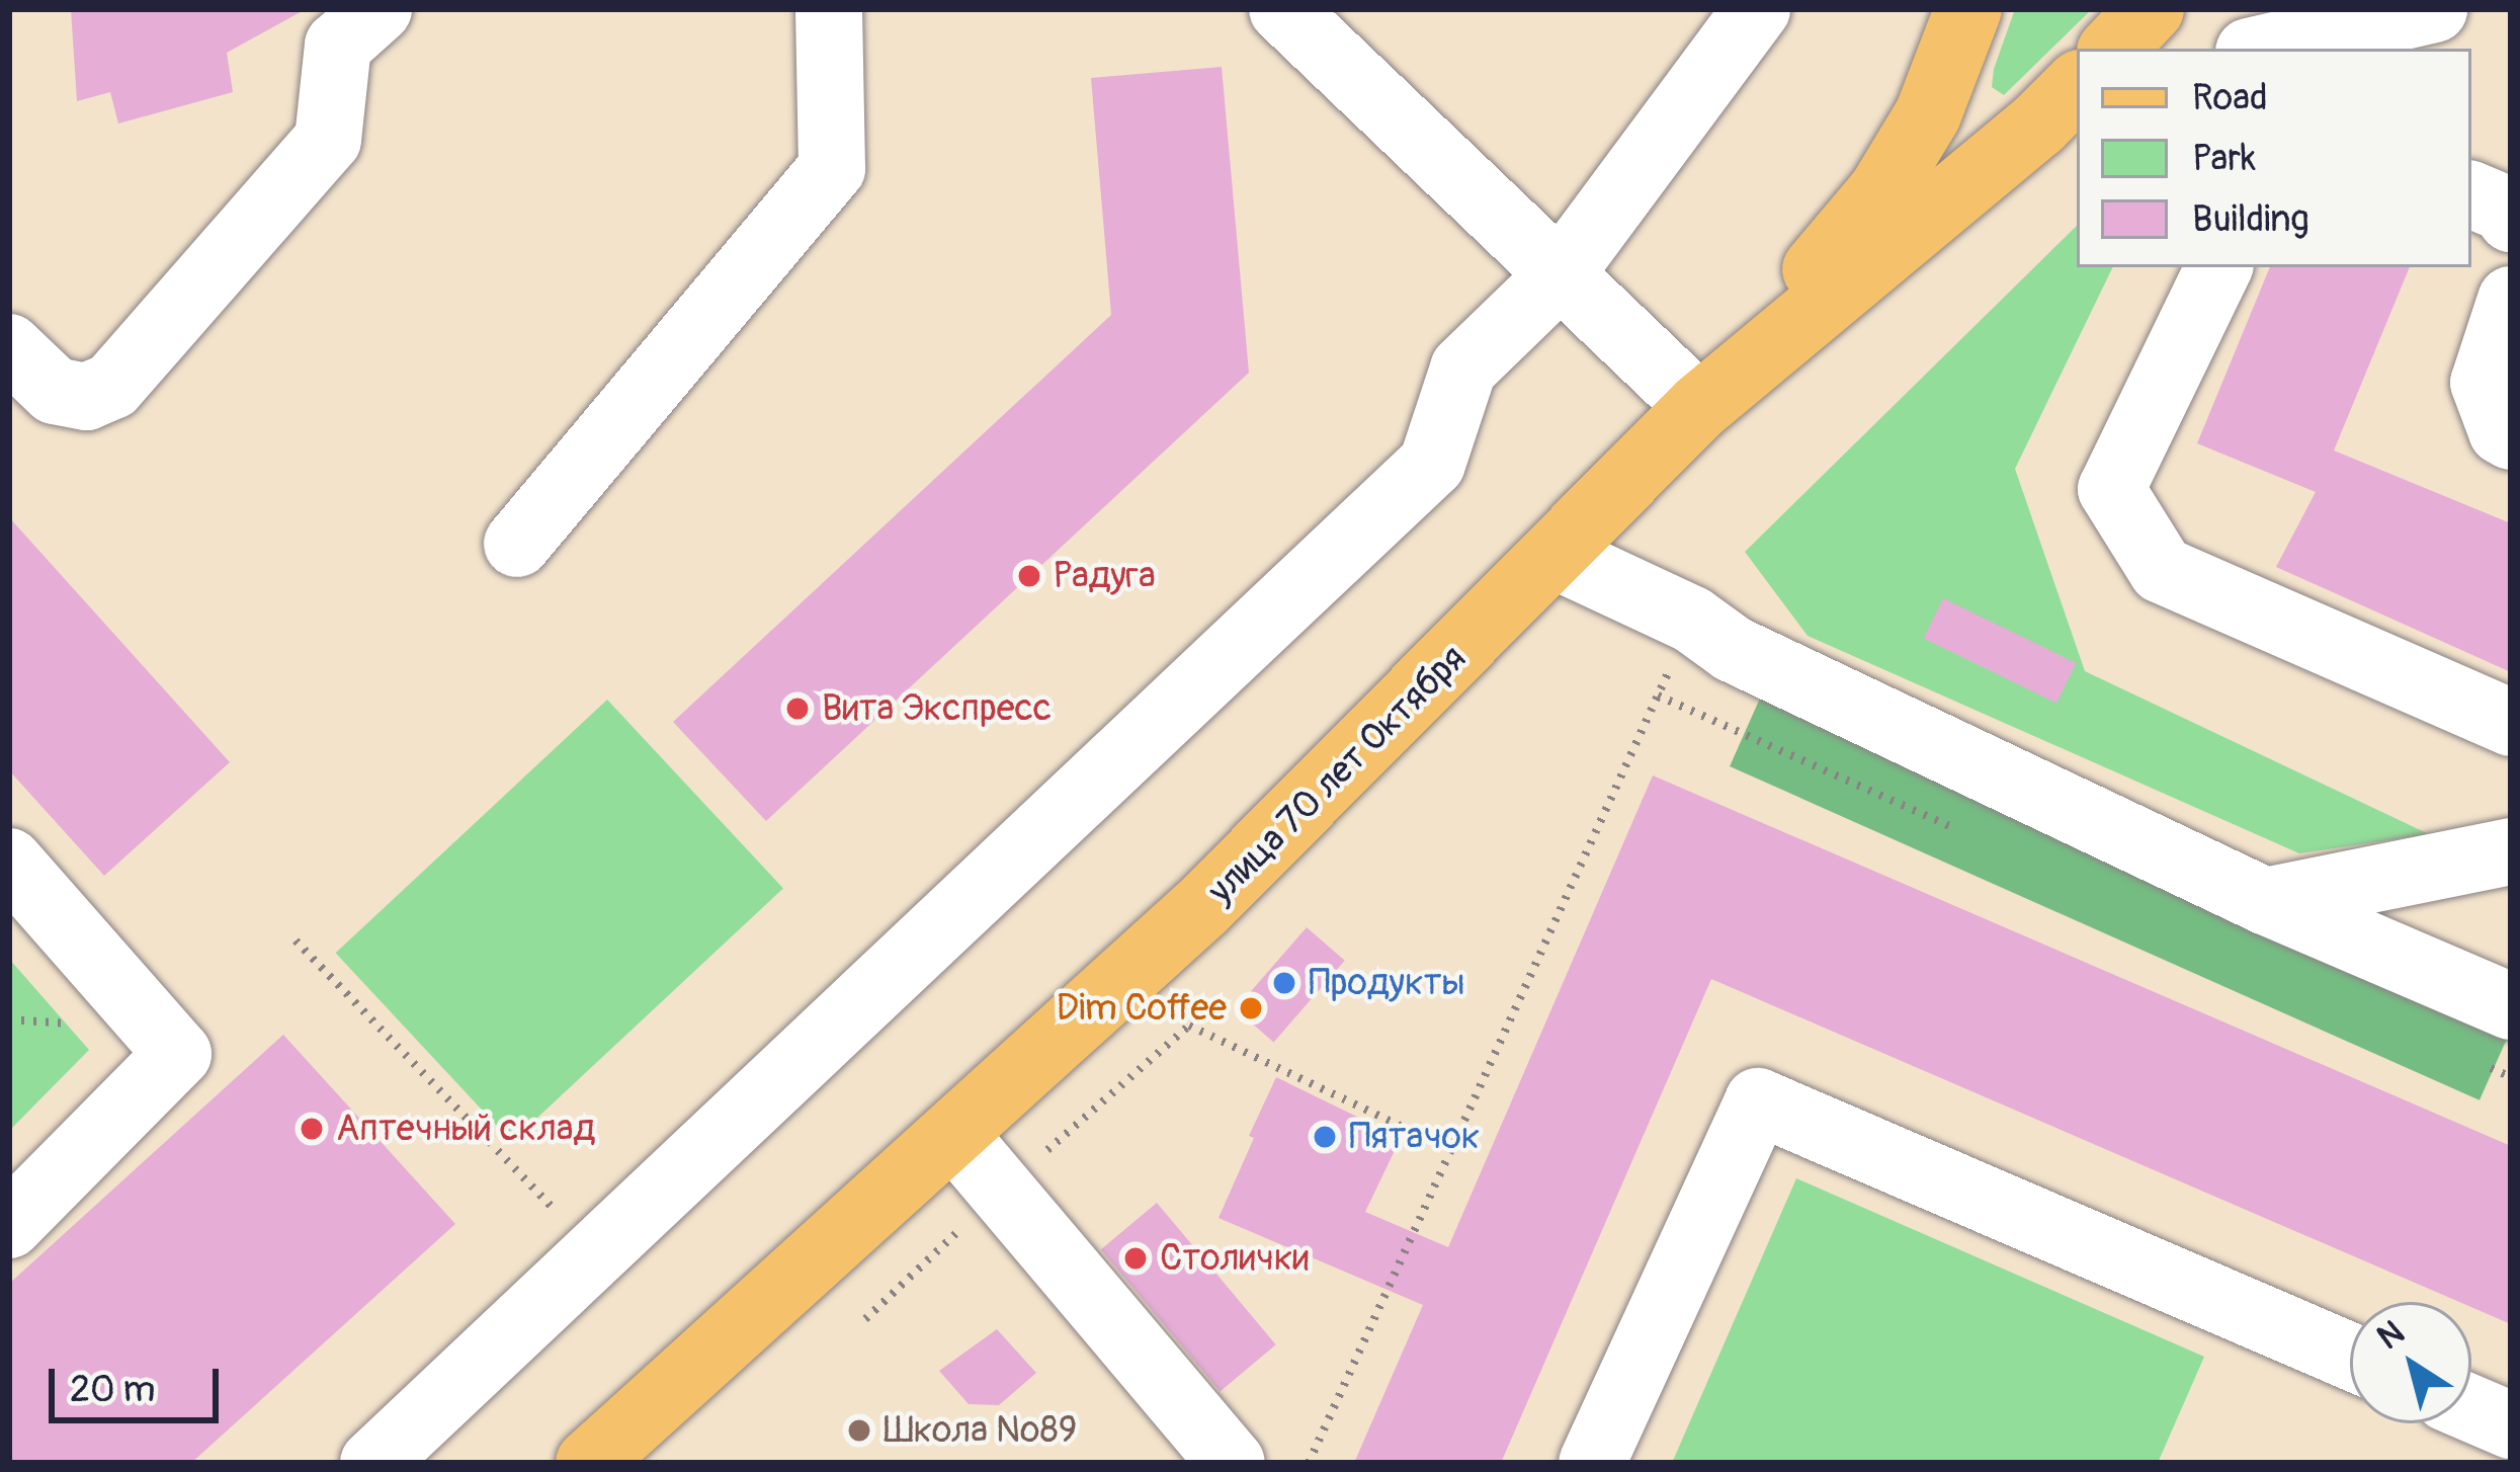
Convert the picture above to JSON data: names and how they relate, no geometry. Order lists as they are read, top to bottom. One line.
{"streets":{"main road":["улица 70 лет Октября"]},"places":["Радуга","Вита Экспресс","Продукты","Dim Coffee","Аптечный склад","Пятачок","Столички","Школа №89"],"legend":["Road","Park","Building"],"scale_bar":"20 m","north":"top left"}
